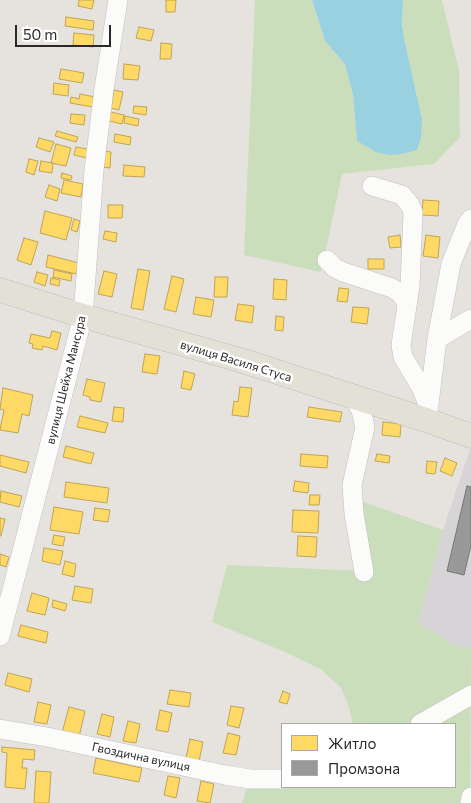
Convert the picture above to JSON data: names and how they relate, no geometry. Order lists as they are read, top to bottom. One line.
{"streets":{"main road":["вулиця Василя Стуса"],"street":["вулиця Шейха Мансура","Гвоздична вулиця"]},"crossings":[["вулиця Василя Стуса","вулиця Шейха Мансура"]],"legend":["Житло","Промзона"],"scale_bar":"50 m"}
